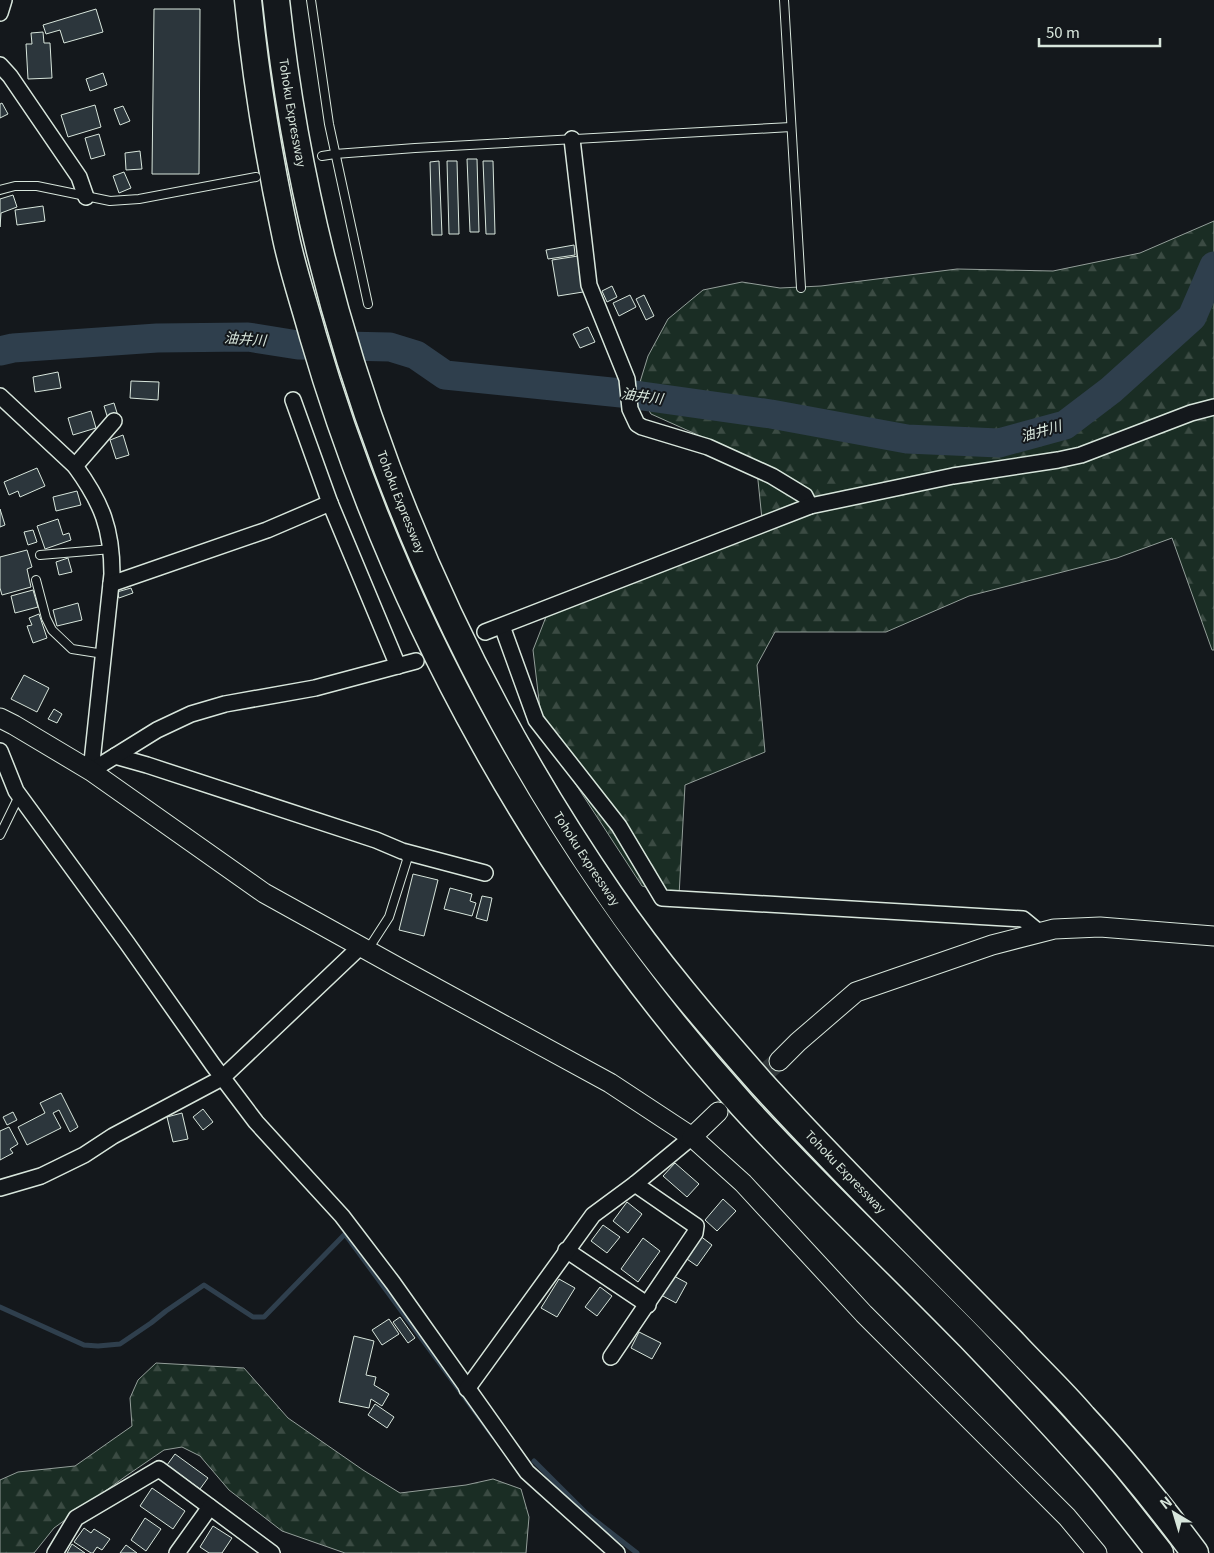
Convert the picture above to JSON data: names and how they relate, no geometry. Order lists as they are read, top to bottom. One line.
{"streets":{"highway":["Tohoku Expressway"]},"water":["油井川"],"scale_bar":"50 m","north":"top left"}
